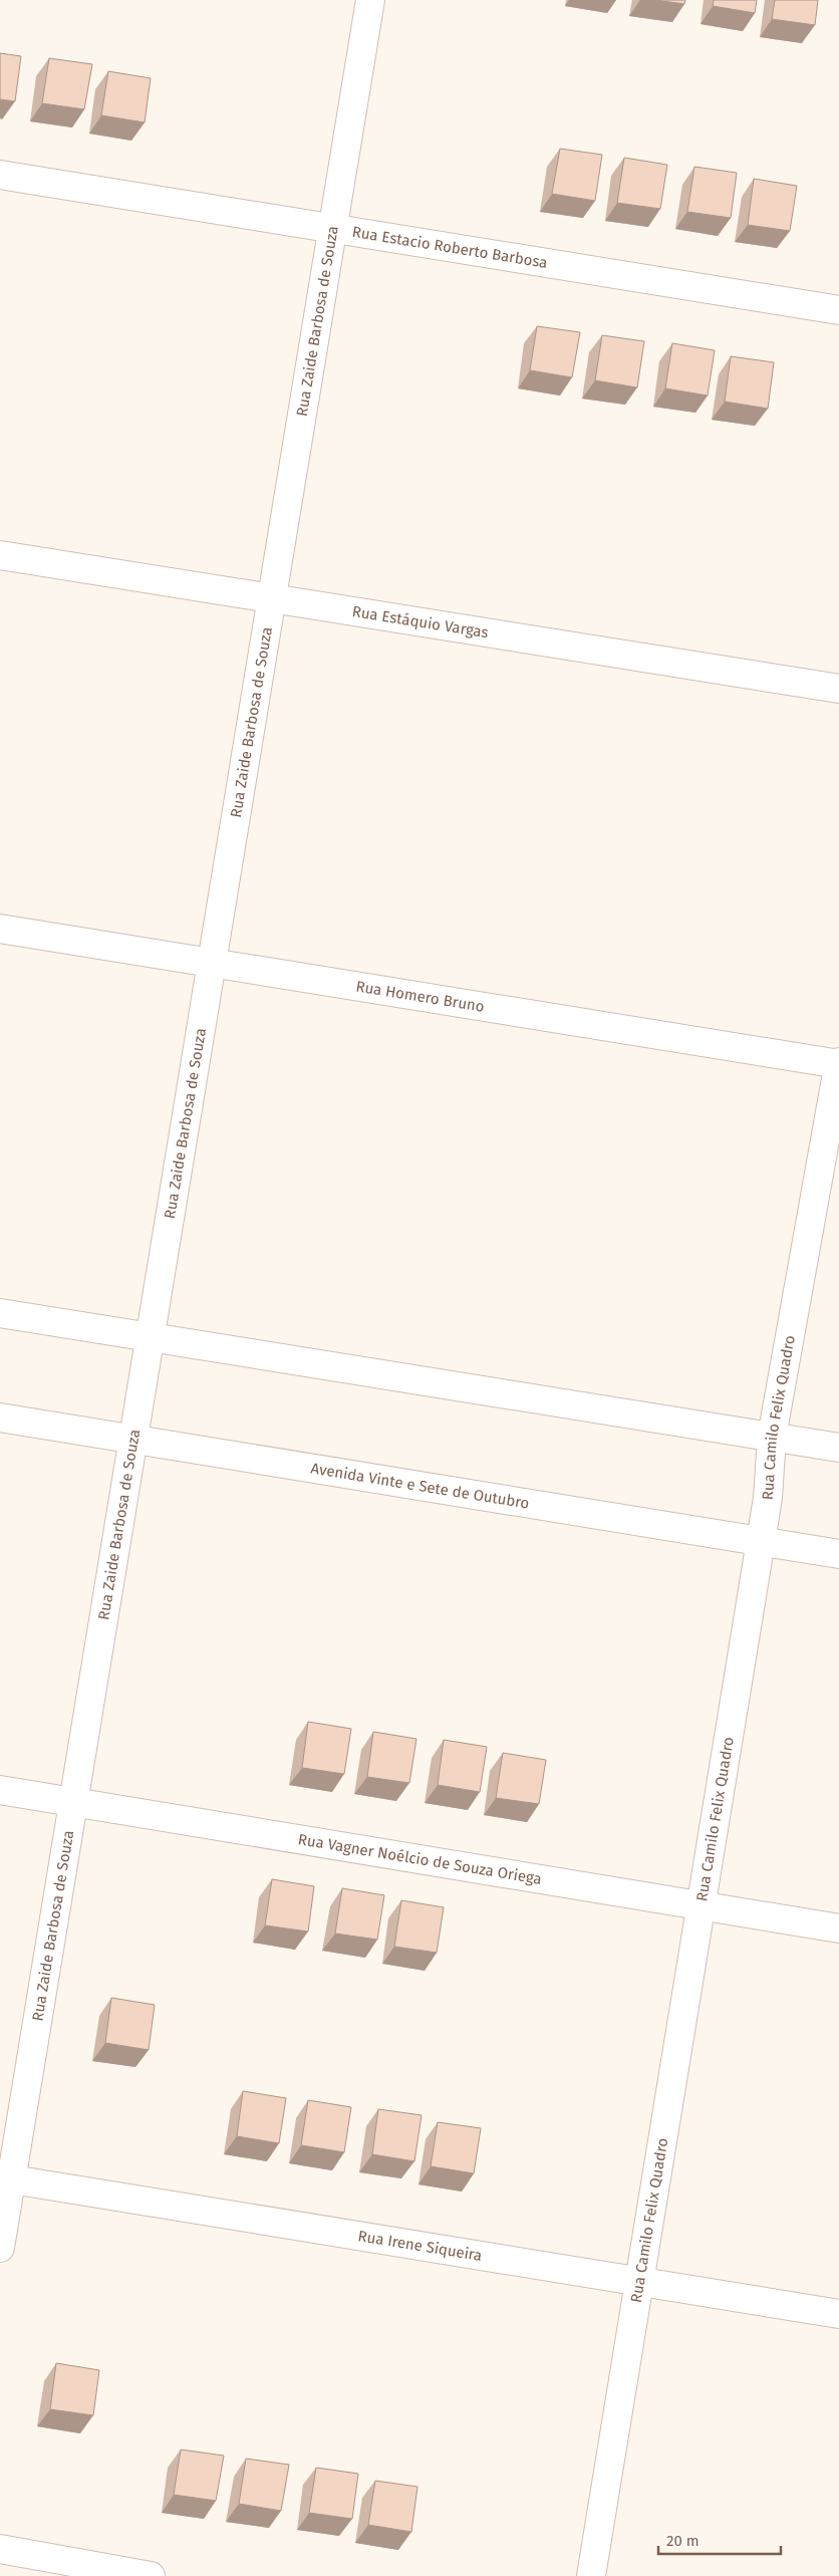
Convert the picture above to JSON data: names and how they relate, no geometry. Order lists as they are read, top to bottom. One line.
{"streets":{"street":["Rua Estacio Roberto Barbosa","Rua Zaide Barbosa de Souza","Rua Estáquio Vargas","Rua Homero Bruno","Rua Camilo Felix Quadro","Avenida Vinte e Sete de Outubro","Rua Vagner Noélcio de Souza Oriega","Rua Irene Siqueira"]},"crossings":[["Rua Estacio Roberto Barbosa","Rua Zaide Barbosa de Souza"],["Rua Zaide Barbosa de Souza","Rua Estáquio Vargas"],["Rua Zaide Barbosa de Souza","Rua Homero Bruno"],["Rua Zaide Barbosa de Souza","Avenida Vinte e Sete de Outubro"],["Rua Zaide Barbosa de Souza","Rua Vagner Noélcio de Souza Oriega"],["Rua Zaide Barbosa de Souza","Rua Irene Siqueira"],["Rua Homero Bruno","Rua Camilo Felix Quadro"],["Rua Camilo Felix Quadro","Avenida Vinte e Sete de Outubro"],["Rua Camilo Felix Quadro","Rua Vagner Noélcio de Souza Oriega"],["Rua Camilo Felix Quadro","Rua Irene Siqueira"]],"scale_bar":"20 m"}
